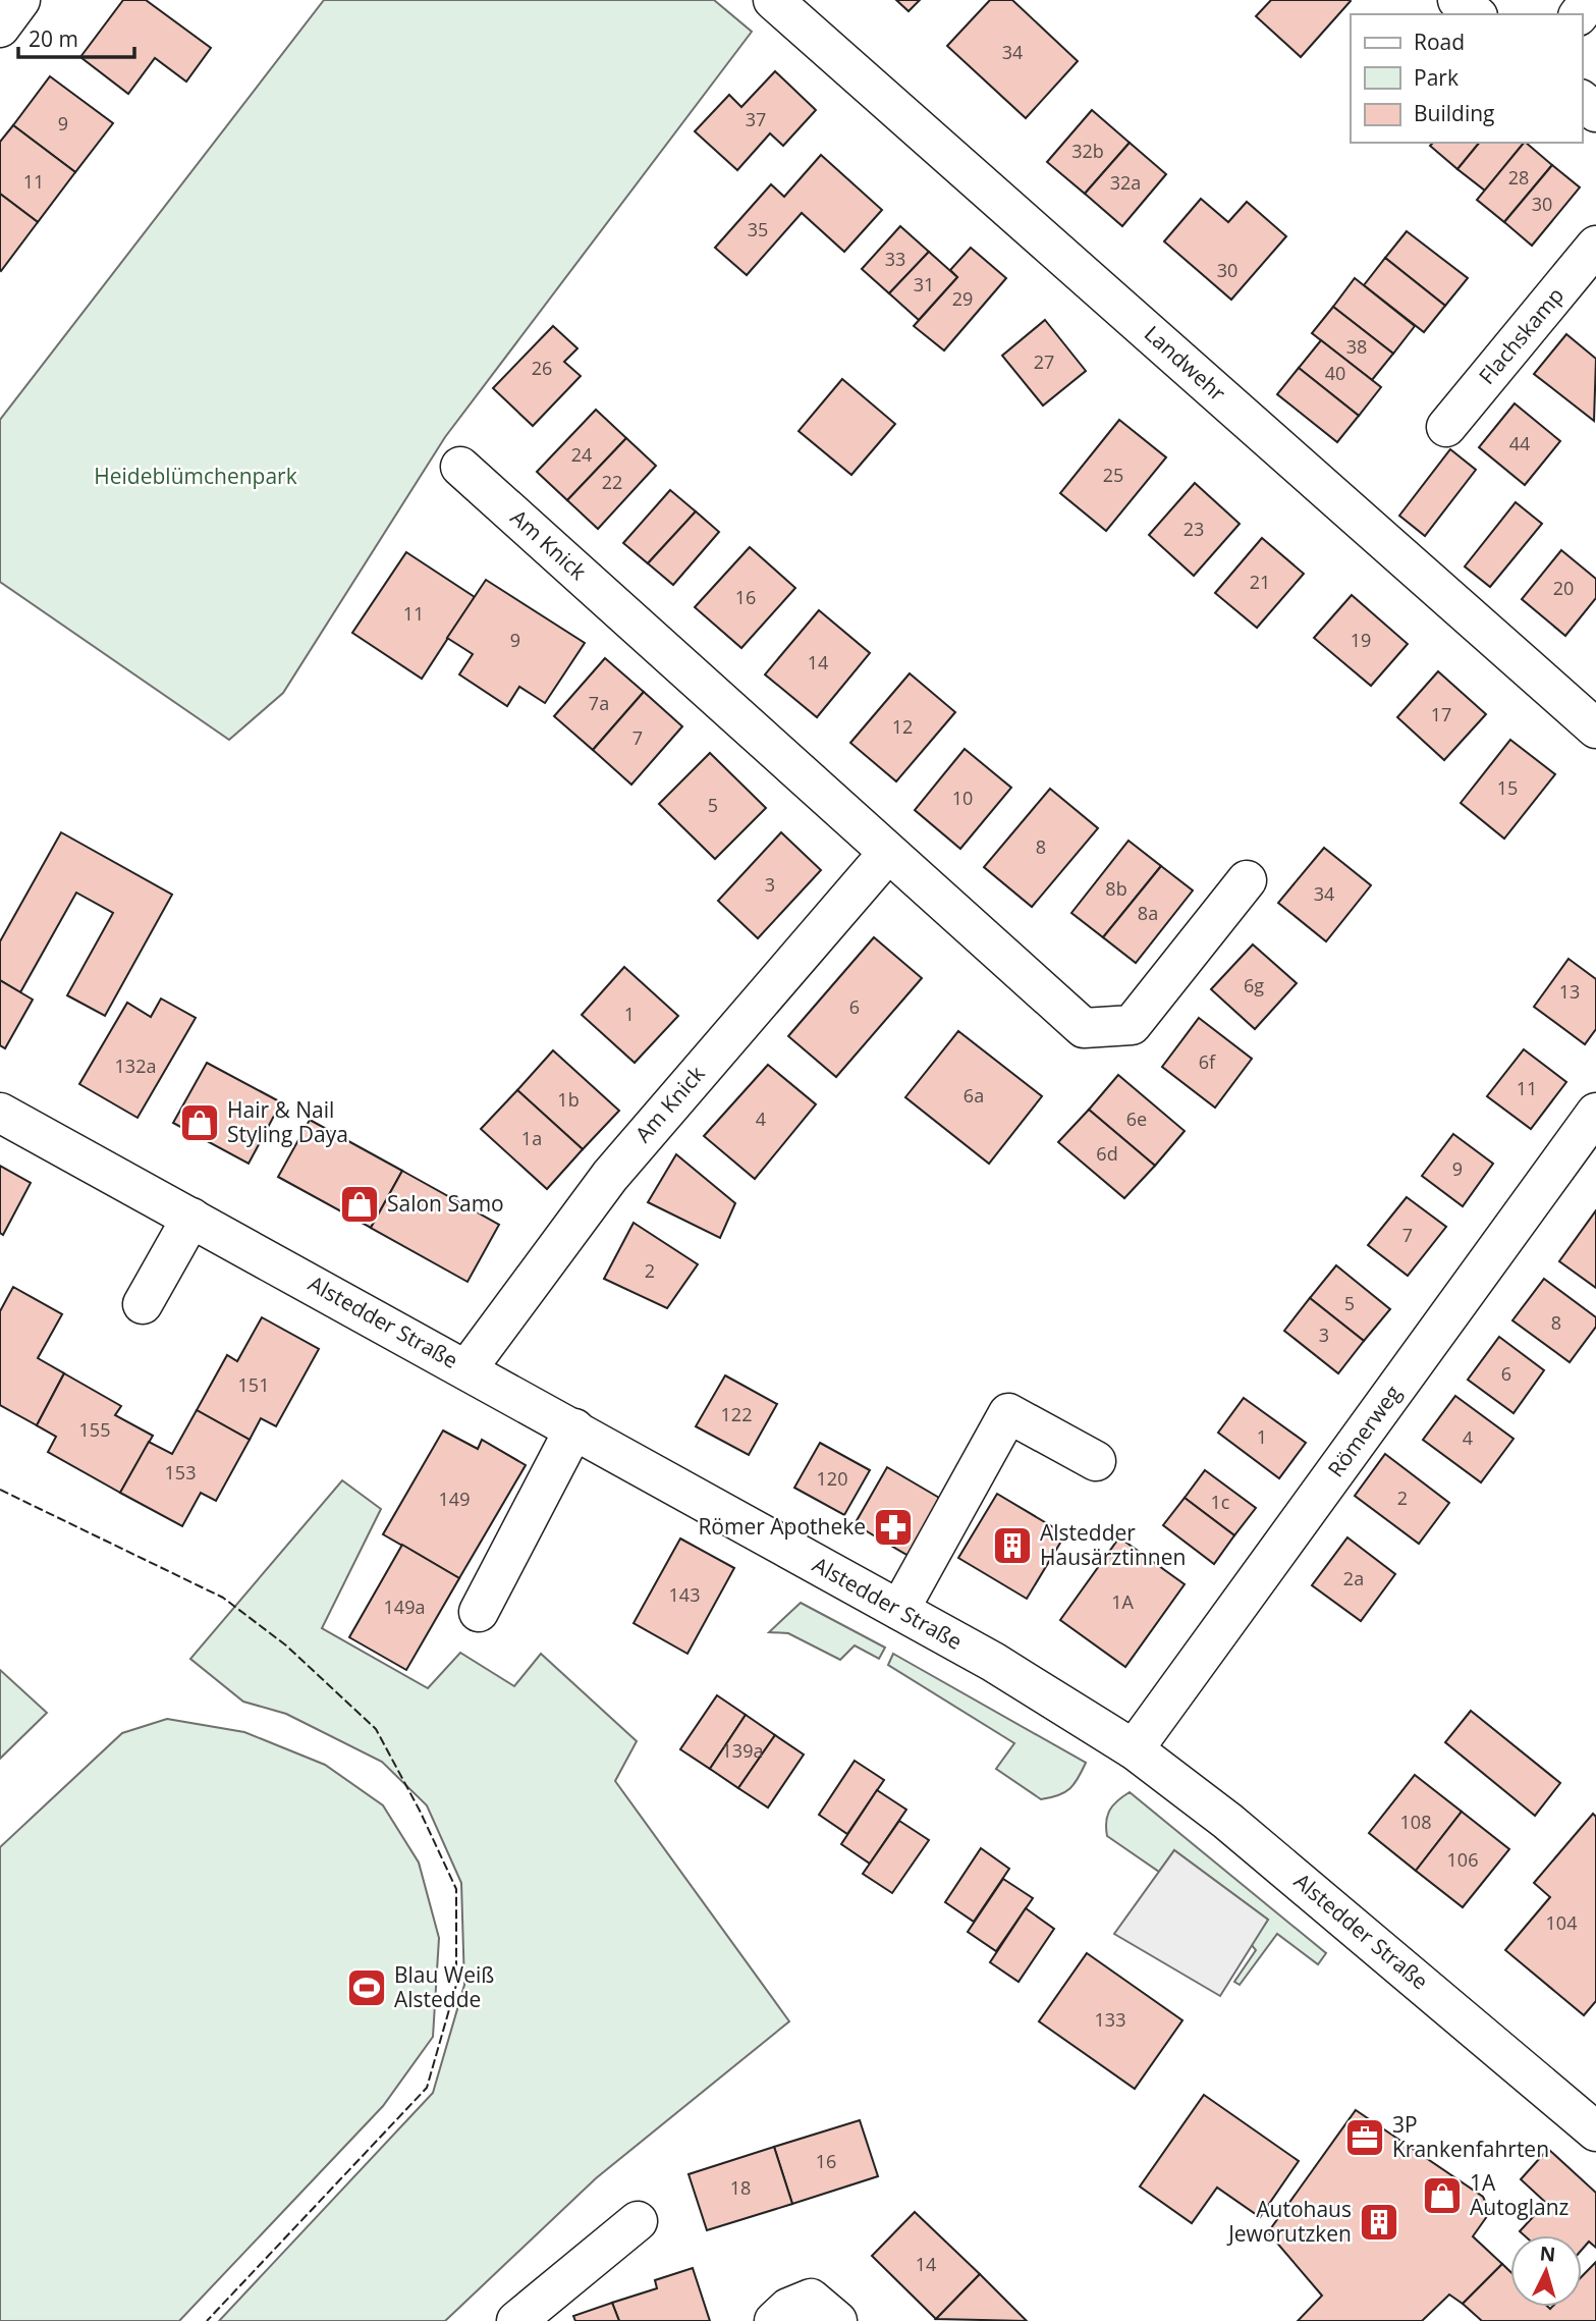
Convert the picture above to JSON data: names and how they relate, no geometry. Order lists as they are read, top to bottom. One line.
{"streets":{"street":["Flachskamp","Landwehr","Am Knick","Alstedder Straße","Römerweg"]},"crossings":[["Am Knick","Alstedder Straße"],["Alstedder Straße","Römerweg"]],"parks":["Heideblümchenpark"],"places":{"shop":["Hair & Nail Styling Daya","Salon Samo","1A Autoglanz"],"pharmacy":["Römer Apotheke"],"building":["Alstedder Hausärztinnen","Autohaus Jeworutzken"],"sports":["Blau Weiß Alstedde"],"office":["3P Krankenfahrten"]},"house_numbers":["34","37","9","32b","28","11","32a","30","35","33","30","31","29","38","27","26","40","44","24","25","22","23","21","20","16","11","9","19","14","7a","17","12","7","15","10","5","8","3","8b","34","8a","6g","13","6","1","6f","132a","11","6a","1b","4","6e","1a","6d","9","7","2","5","8","3","6","151","122","155","1","4","153","120","2","149","1c","2a","143","1A","149a","139a","108","106","104","133","16","18","14"],"legend":["Road","Park","Building"],"scale_bar":"20 m","north":"top"}
